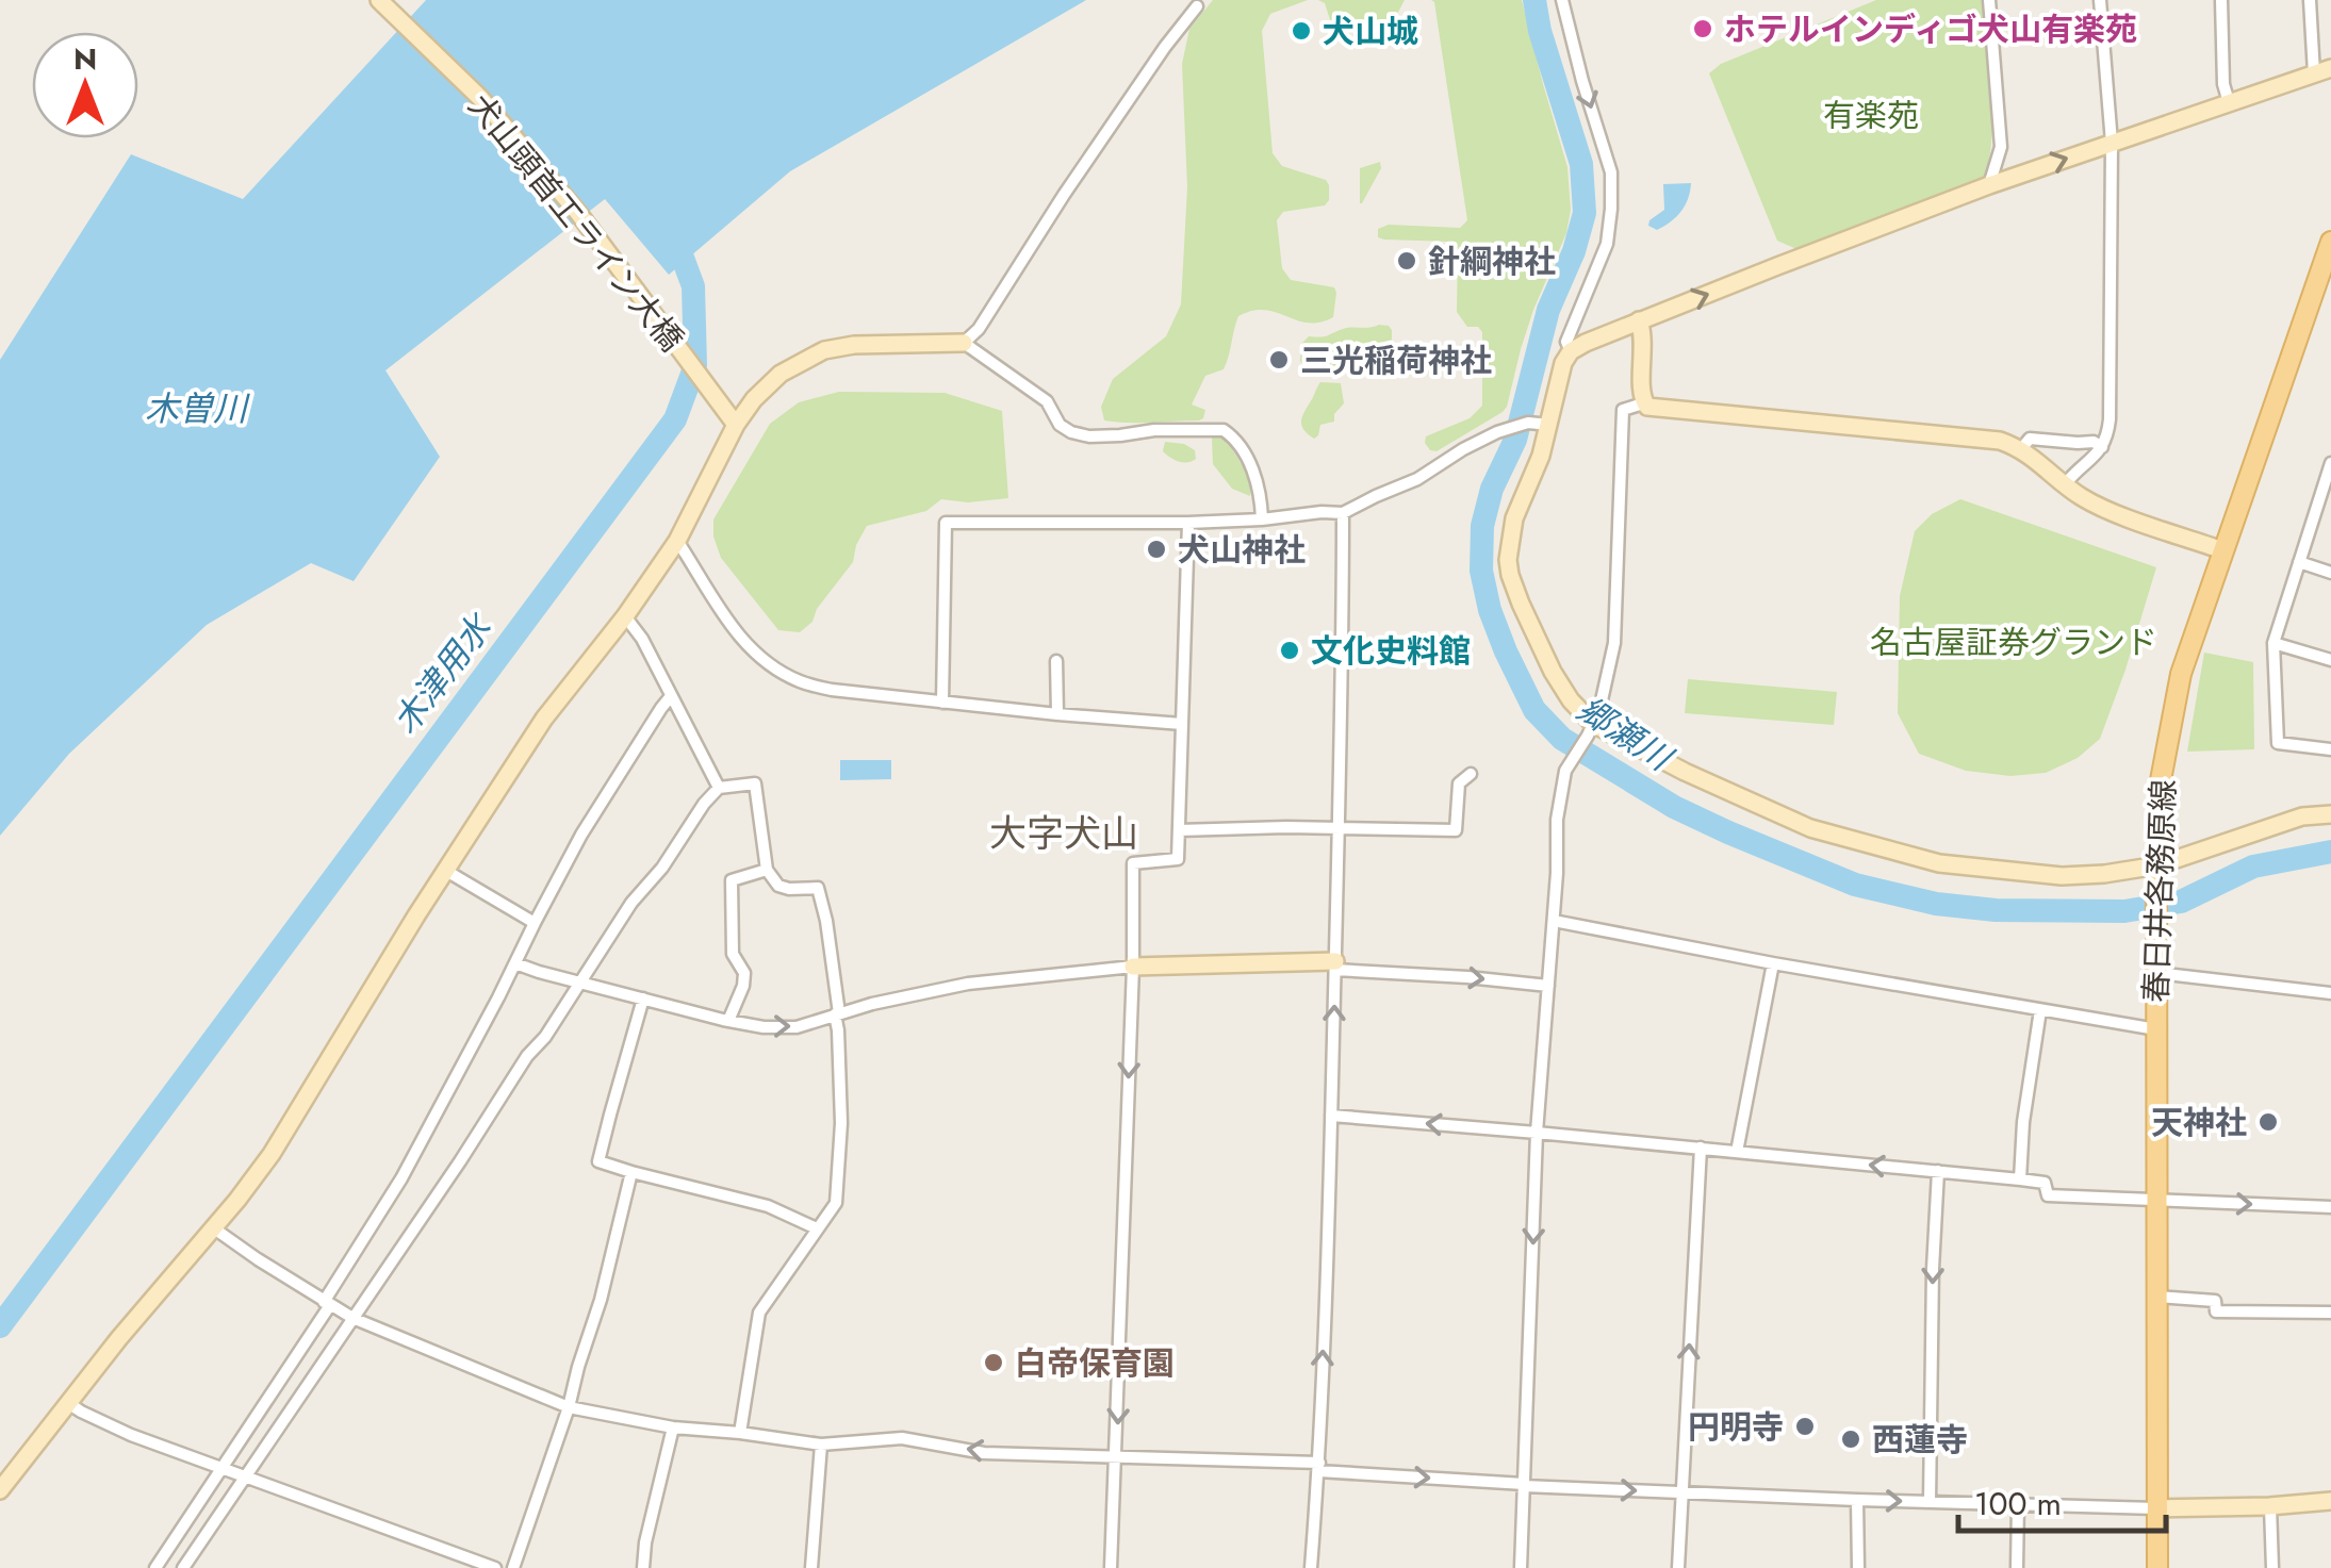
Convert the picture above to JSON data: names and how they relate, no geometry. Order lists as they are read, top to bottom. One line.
{"streets":{"main road":["春日井各務原線"],"street":["犬山頭首工ライン大橋"]},"districts":["大字犬山"],"water":["木曽川","木津用水","郷瀬川"],"parks":["有楽苑","名古屋証券グランド"],"places":["ホテルインディゴ犬山有楽苑","犬山城","針綱神社","三光稲荷神社","犬山神社","文化史料館","天神社","白帝保育園","円明寺","西蓮寺"],"scale_bar":"100 m","north":"top"}
